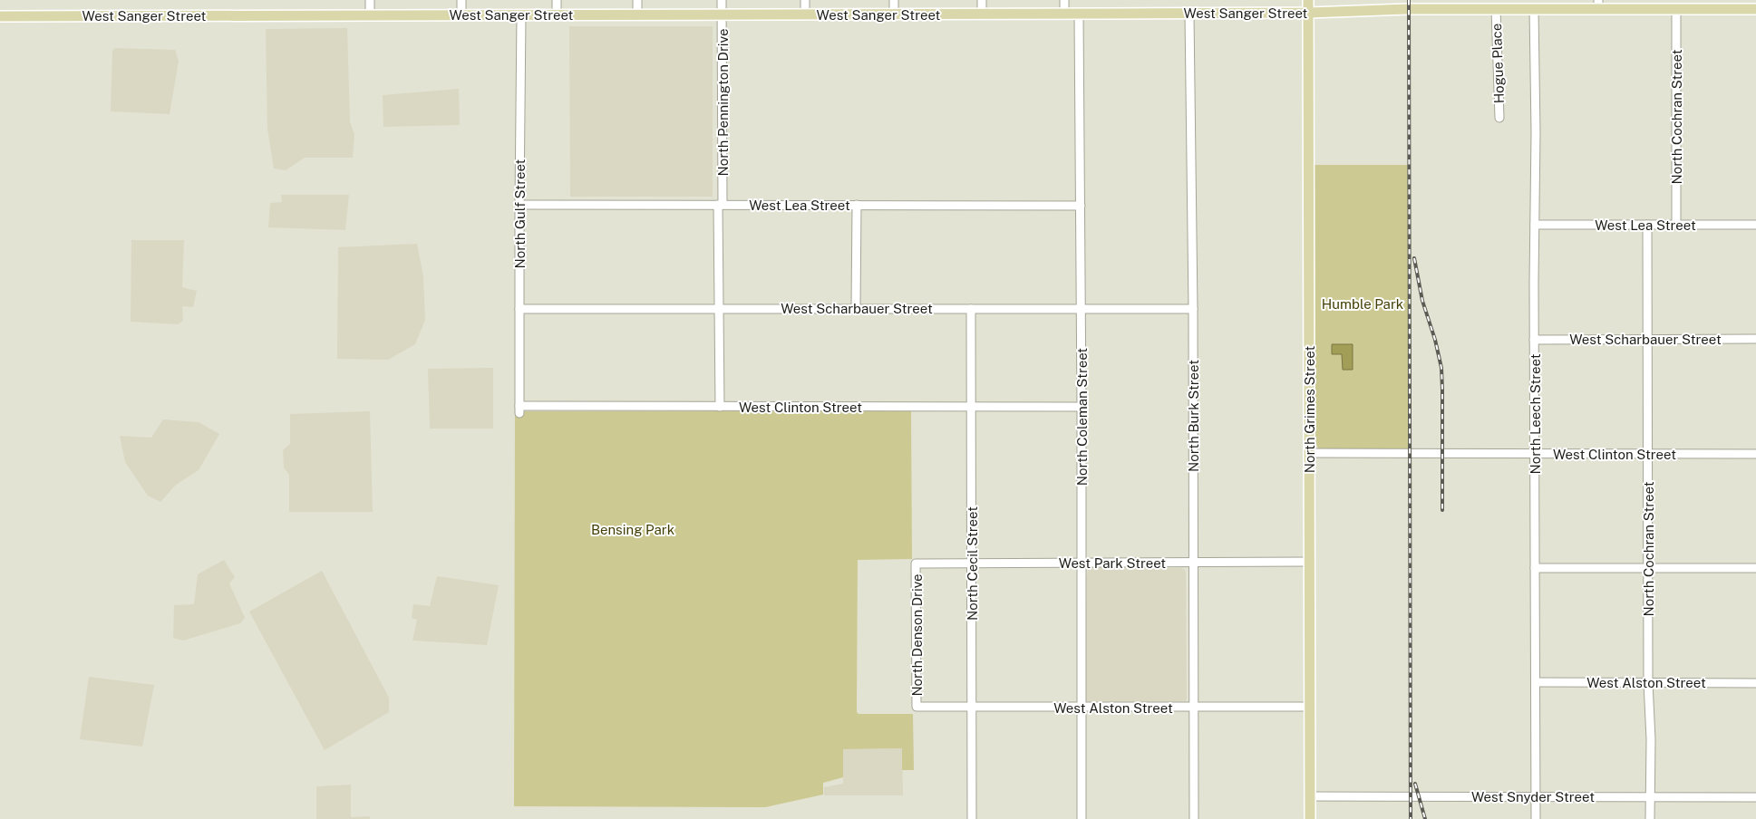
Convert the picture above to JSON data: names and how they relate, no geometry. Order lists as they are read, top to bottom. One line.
{"streets":{"main road":["West Sanger Street","North Grimes Street"],"street":["Hogue Place","North Pennington Drive","North Cochran Street","West Lea Street","North Gulf Street","West Scharbauer Street","West Clinton Street","North Leech Street","North Burk Street","North Coleman Street","West Park Street","North Cecil Street","North Denson Drive","West Alston Street","West Snyder Street"]},"crossings":[["West Sanger Street","Hogue Place"],["West Sanger Street","North Pennington Drive"],["West Sanger Street","North Cochran Street"],["West Sanger Street","North Gulf Street"],["West Sanger Street","North Grimes Street"],["West Sanger Street","North Leech Street"],["West Sanger Street","North Burk Street"],["West Sanger Street","North Coleman Street"],["North Pennington Drive","West Lea Street"],["North Pennington Drive","West Scharbauer Street"],["North Pennington Drive","West Clinton Street"],["North Cochran Street","West Lea Street"],["North Cochran Street","West Scharbauer Street"],["North Cochran Street","West Clinton Street"],["North Cochran Street","West Alston Street"],["North Cochran Street","West Snyder Street"],["West Lea Street","North Gulf Street"],["West Lea Street","North Leech Street"],["West Lea Street","North Coleman Street"],["North Gulf Street","West Scharbauer Street"],["North Gulf Street","West Clinton Street"],["West Scharbauer Street","North Leech Street"],["West Scharbauer Street","North Burk Street"],["West Scharbauer Street","North Coleman Street"],["West Scharbauer Street","North Cecil Street"],["West Clinton Street","North Grimes Street"],["West Clinton Street","North Leech Street"],["West Clinton Street","North Coleman Street"],["West Clinton Street","North Cecil Street"],["North Grimes Street","West Park Street"],["North Grimes Street","West Alston Street"],["North Grimes Street","West Snyder Street"],["North Leech Street","West Alston Street"],["North Leech Street","West Snyder Street"],["North Burk Street","West Park Street"],["North Burk Street","West Alston Street"],["North Coleman Street","West Park Street"],["North Coleman Street","West Alston Street"],["West Park Street","North Cecil Street"],["West Park Street","North Denson Drive"],["North Cecil Street","West Alston Street"],["North Denson Drive","West Alston Street"]],"parks":["Humble Park","Bensing Park"]}
